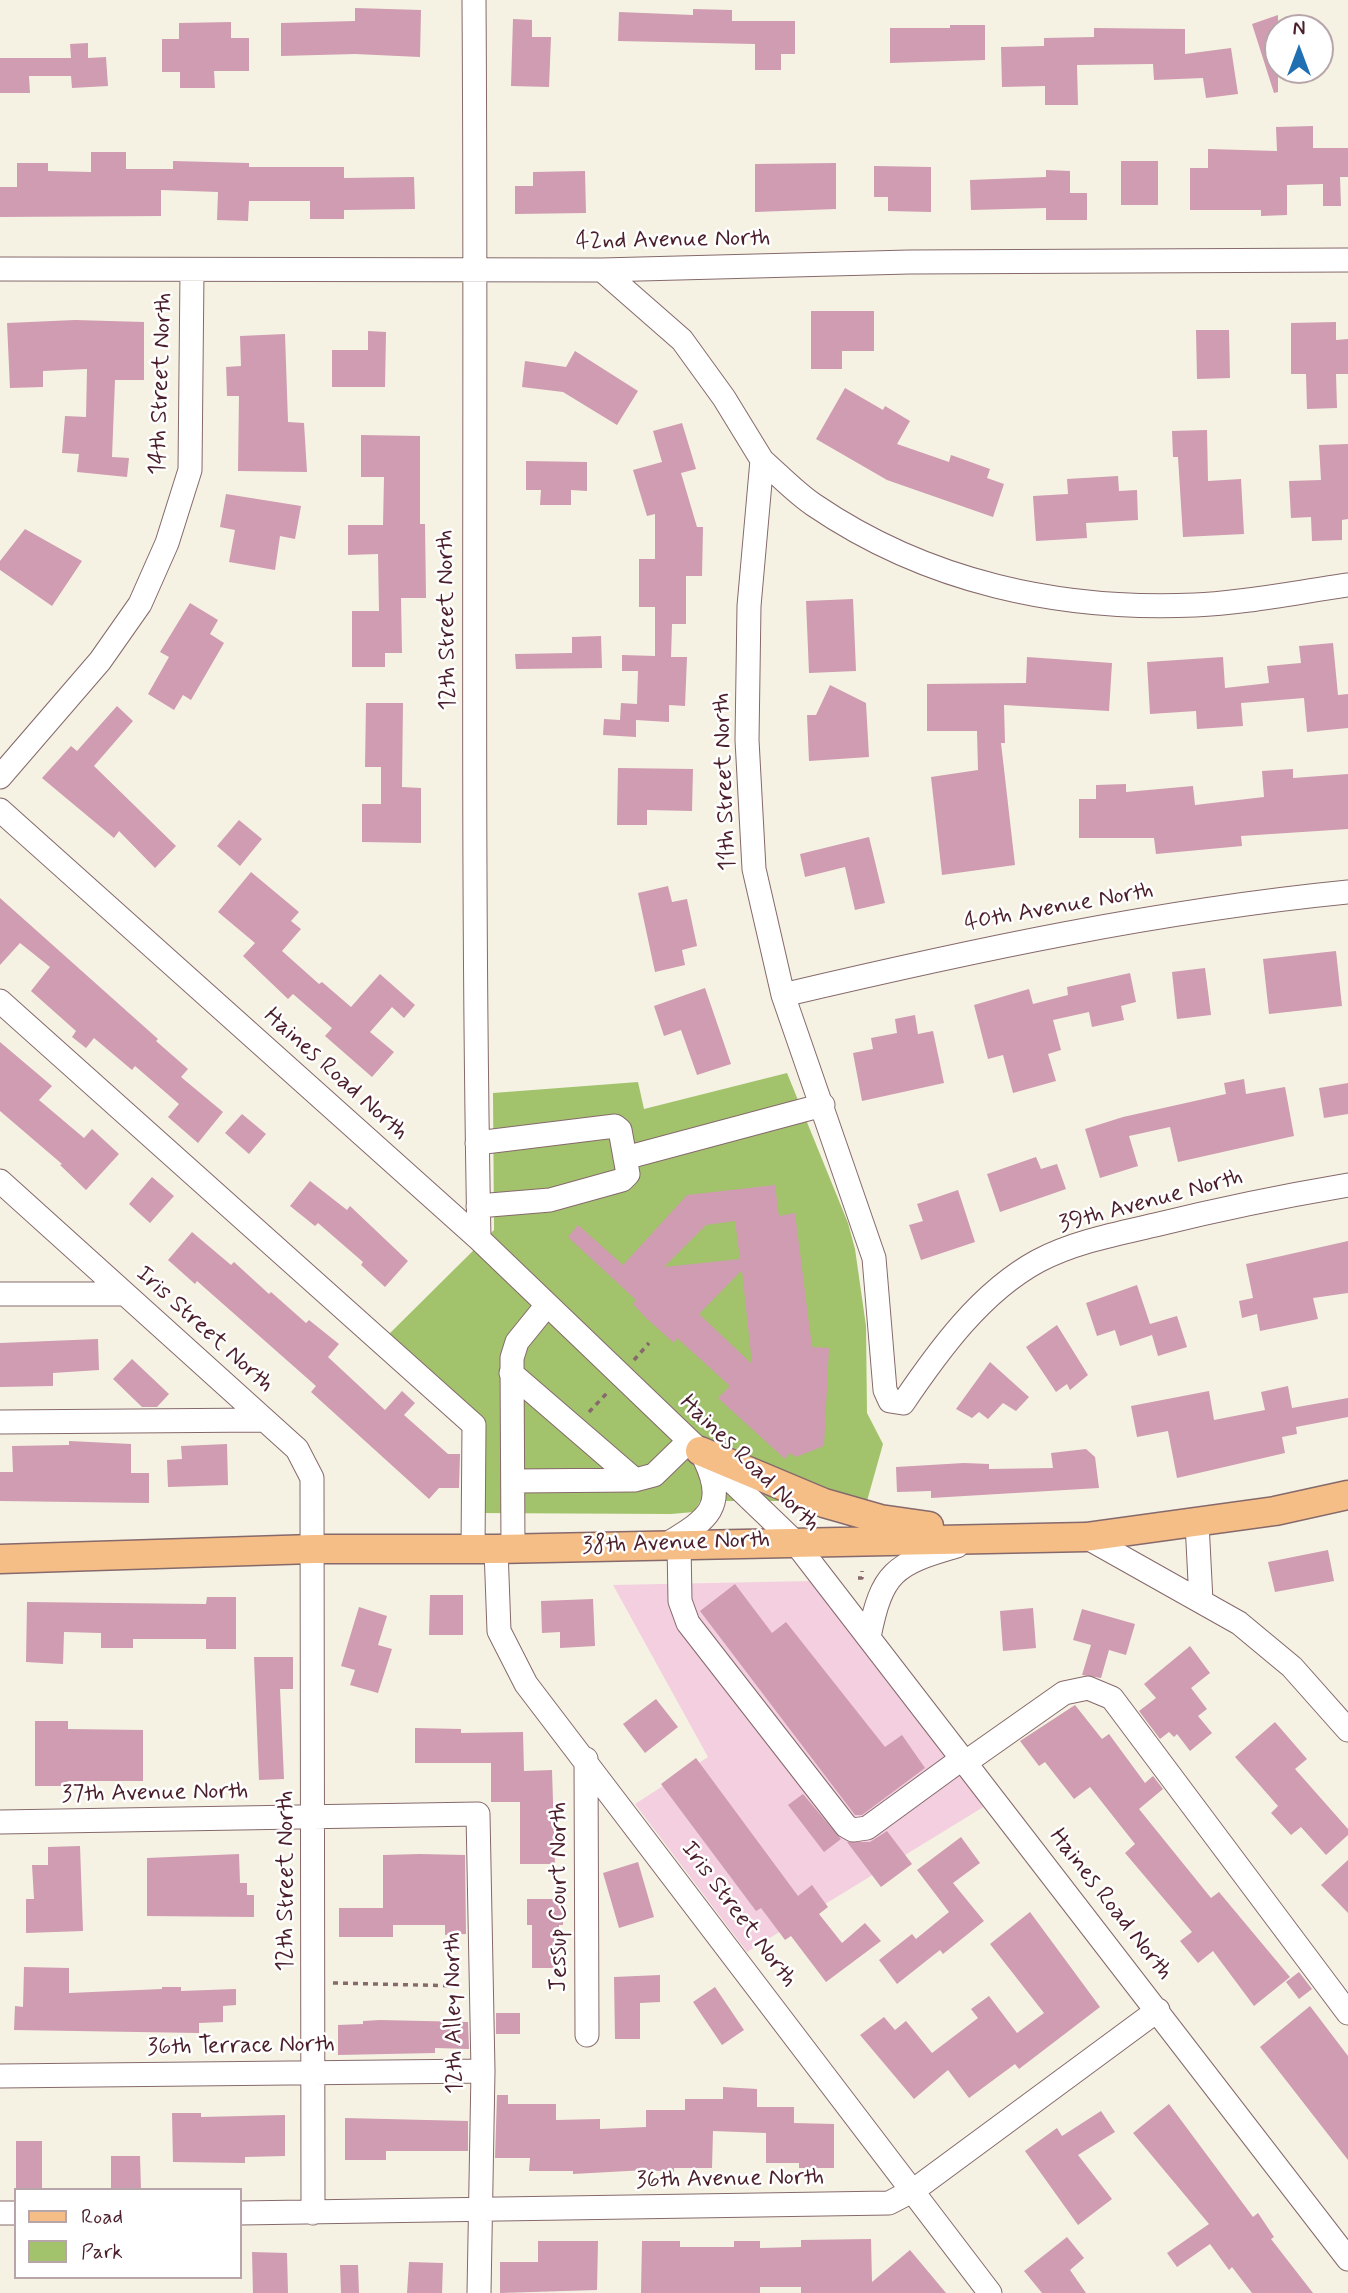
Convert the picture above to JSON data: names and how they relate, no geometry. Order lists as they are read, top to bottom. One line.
{"streets":{"main road":["38th Avenue North"],"street":["42nd Avenue North","14th Street North","12th Street North","11th Street North","40th Avenue North","Haines Road North","39th Avenue North","Iris Street North","37th Avenue North","Jessup Court North","12th Alley North","36th Terrace North","36th Avenue North"]},"crossings":[["42nd Avenue North","14th Street North"],["42nd Avenue North","12th Street North"],["12th Street North","Haines Road North"],["12th Street North","Iris Street North"],["12th Street North","38th Avenue North"],["12th Street North","37th Avenue North"],["12th Street North","36th Terrace North"],["12th Street North","36th Avenue North"],["11th Street North","40th Avenue North"],["11th Street North","39th Avenue North"],["Haines Road North","38th Avenue North"],["Haines Road North","36th Avenue North"],["Iris Street North","38th Avenue North"],["Iris Street North","Jessup Court North"],["Iris Street North","36th Avenue North"],["37th Avenue North","12th Alley North"],["12th Alley North","36th Terrace North"],["12th Alley North","36th Avenue North"]],"legend":["Road","Park"],"north":"top"}
